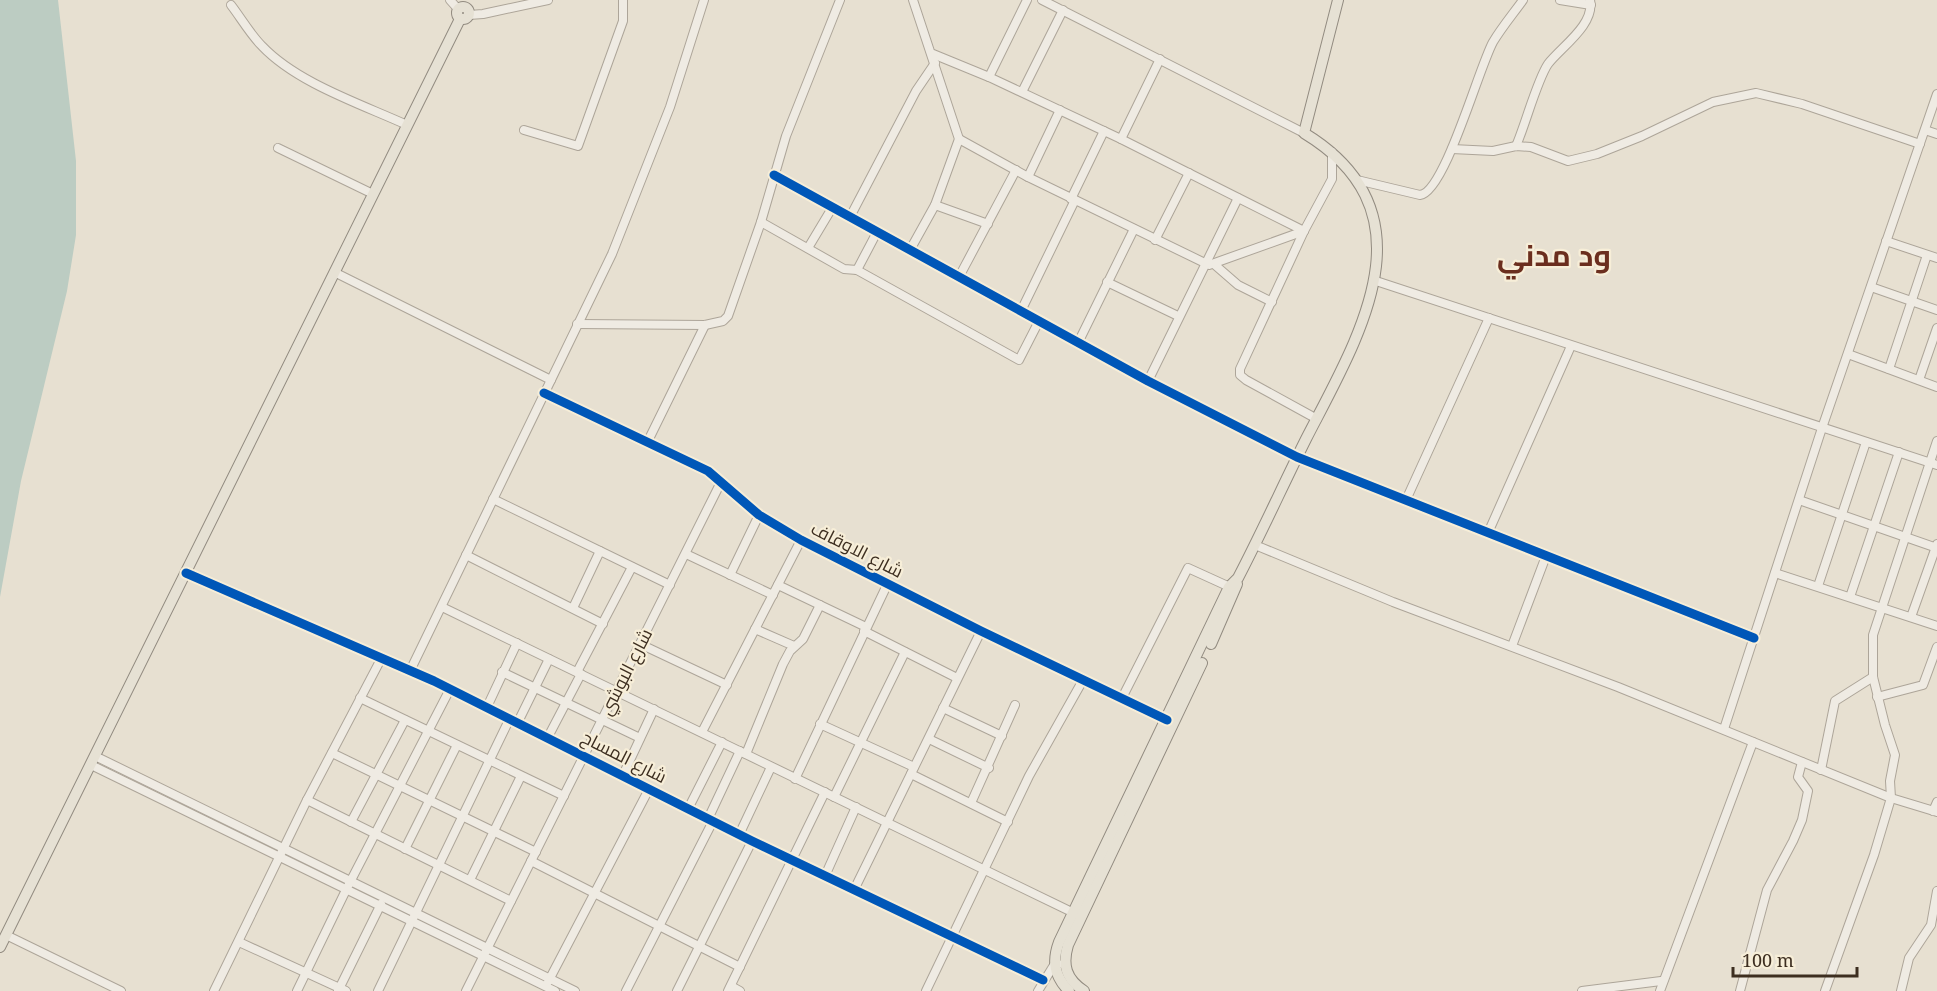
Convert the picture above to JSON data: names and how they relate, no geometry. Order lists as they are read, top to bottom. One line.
{"streets":{"street":["شارع الاوقاف","شارع البوشي","شارع المساح"]},"crossings":[["شارع الاوقاف","شارع البوشي"],["شارع البوشي","شارع المساح"]],"districts":["ود مدني"],"scale_bar":"100 m"}
